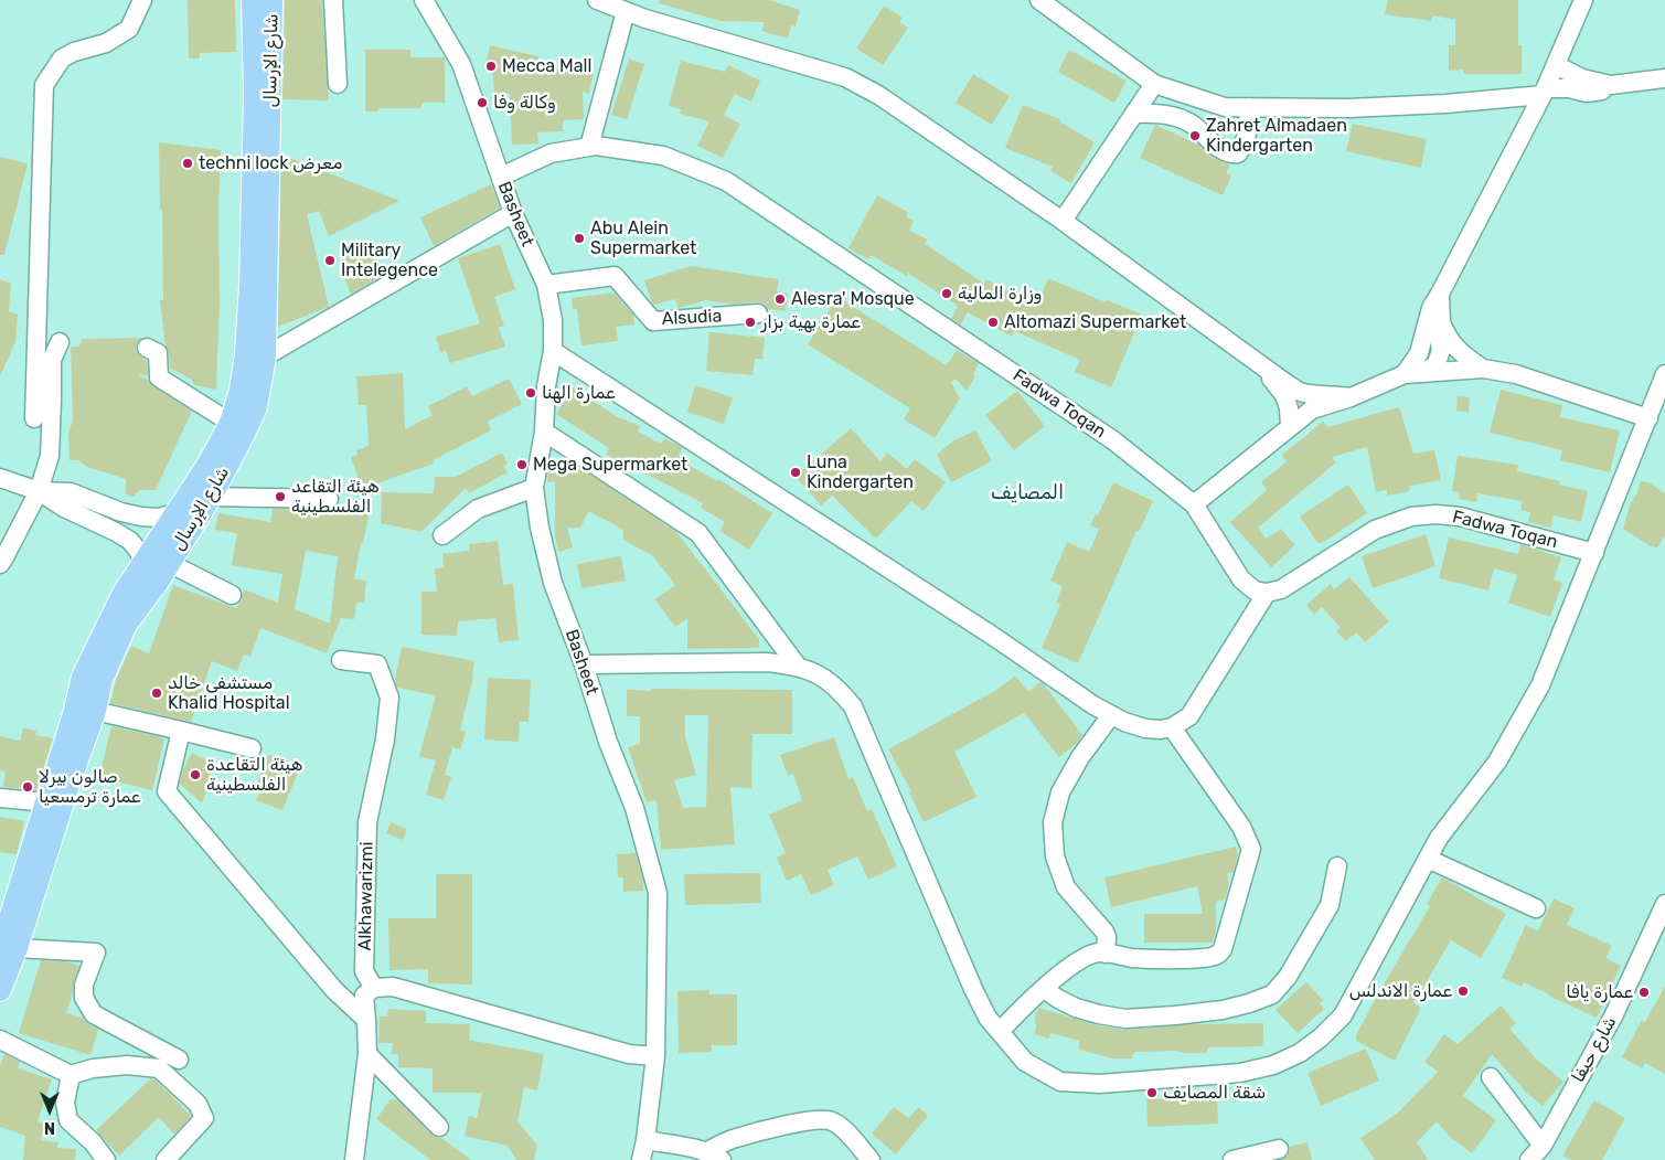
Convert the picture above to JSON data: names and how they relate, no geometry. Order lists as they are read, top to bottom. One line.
{"streets":{"main road":["شارع الإرسال"],"street":["Basheet","Alsudia","Fadwa Toqan","Alkhawarizmi","شارع حيفا"]},"crossings":[["Basheet","Alsudia"],["Basheet","Fadwa Toqan"]],"districts":["المصايف"],"places":["Mecca Mall","وكالة وفا","Zahret Almadaen Kindergarten","techni lock معرض","Abu Alein Supermarket","Military Intelegence","وزارة المالية","Alesra' Mosque","عمارة بهية بزار","Altomazi Supermarket","عمارة الهنا","Mega Supermarket","Luna Kindergarten","هيئة التقاعد الفلسطينية","مستشفى خالد Khalid Hospital","هيئة التقاعدة الفلسطينية","صالون بيرلا عمارة ترمسعيا","عمارة الاندلس","عمارة يافا","شقة المصايف"],"north":"bottom"}
